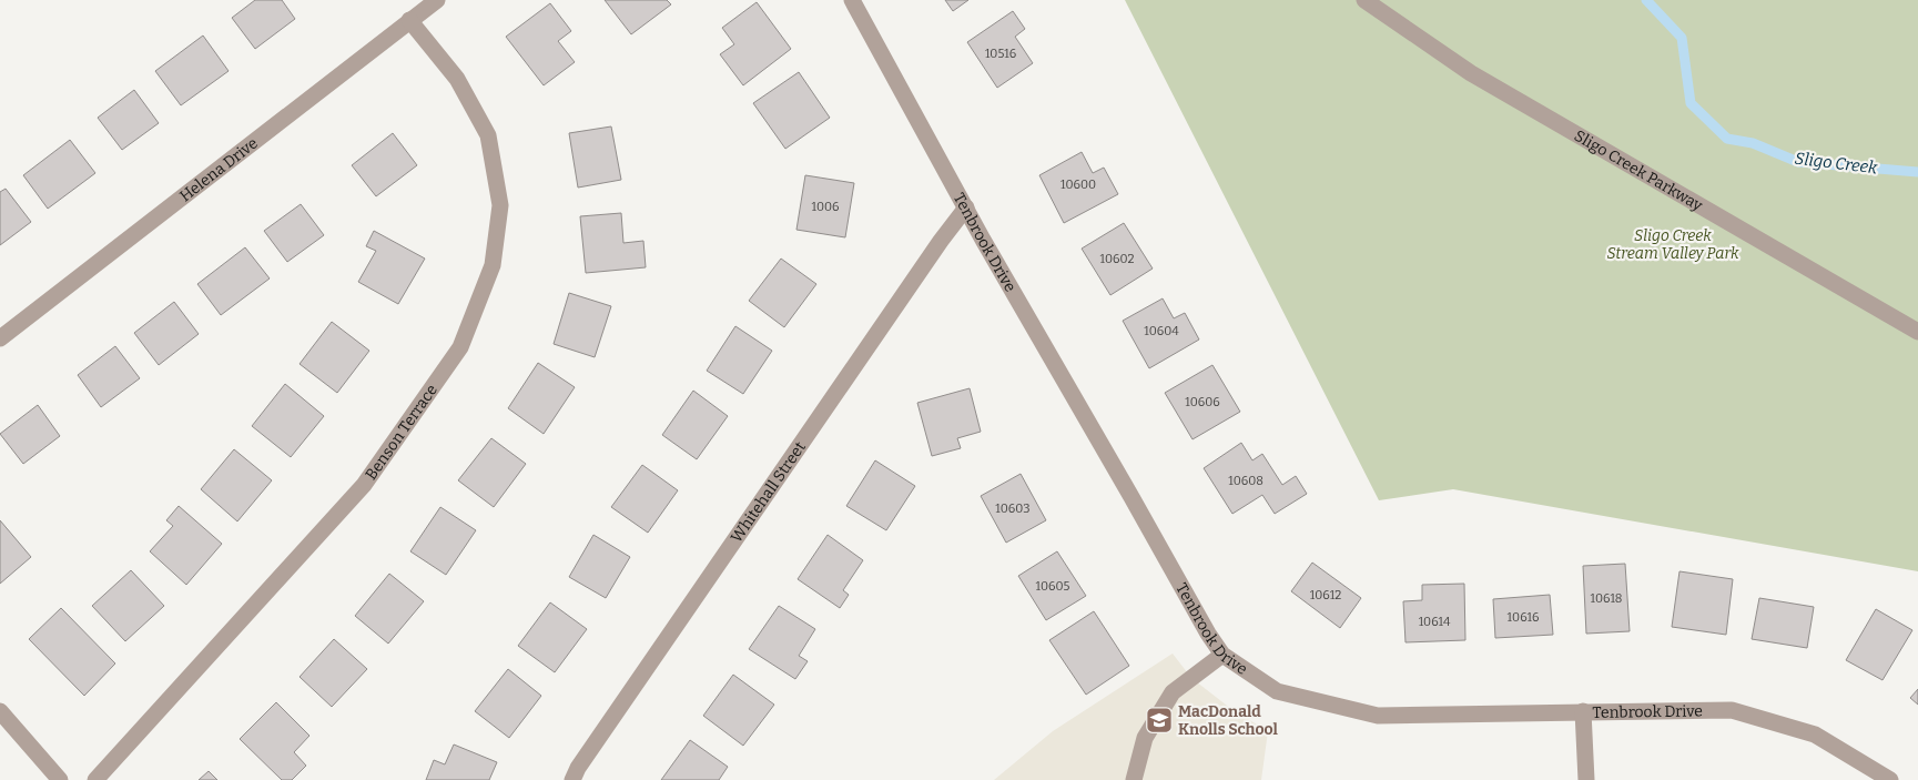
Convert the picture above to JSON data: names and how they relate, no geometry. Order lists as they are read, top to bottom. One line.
{"streets":{"street":["Helena Drive","Sligo Creek Parkway","Tenbrook Drive","Benson Terrace","Whitehall Street"]},"crossings":[["Helena Drive","Benson Terrace"],["Tenbrook Drive","Whitehall Street"]],"water":["Sligo Creek"],"parks":["Sligo Creek Stream Valley Park"],"places":{"school or university":["MacDonald Knolls School"]},"house_numbers":["10516","10600","1006","10602","10604","10606","10608","10603","10605","10612","10618","10616","10614"]}
